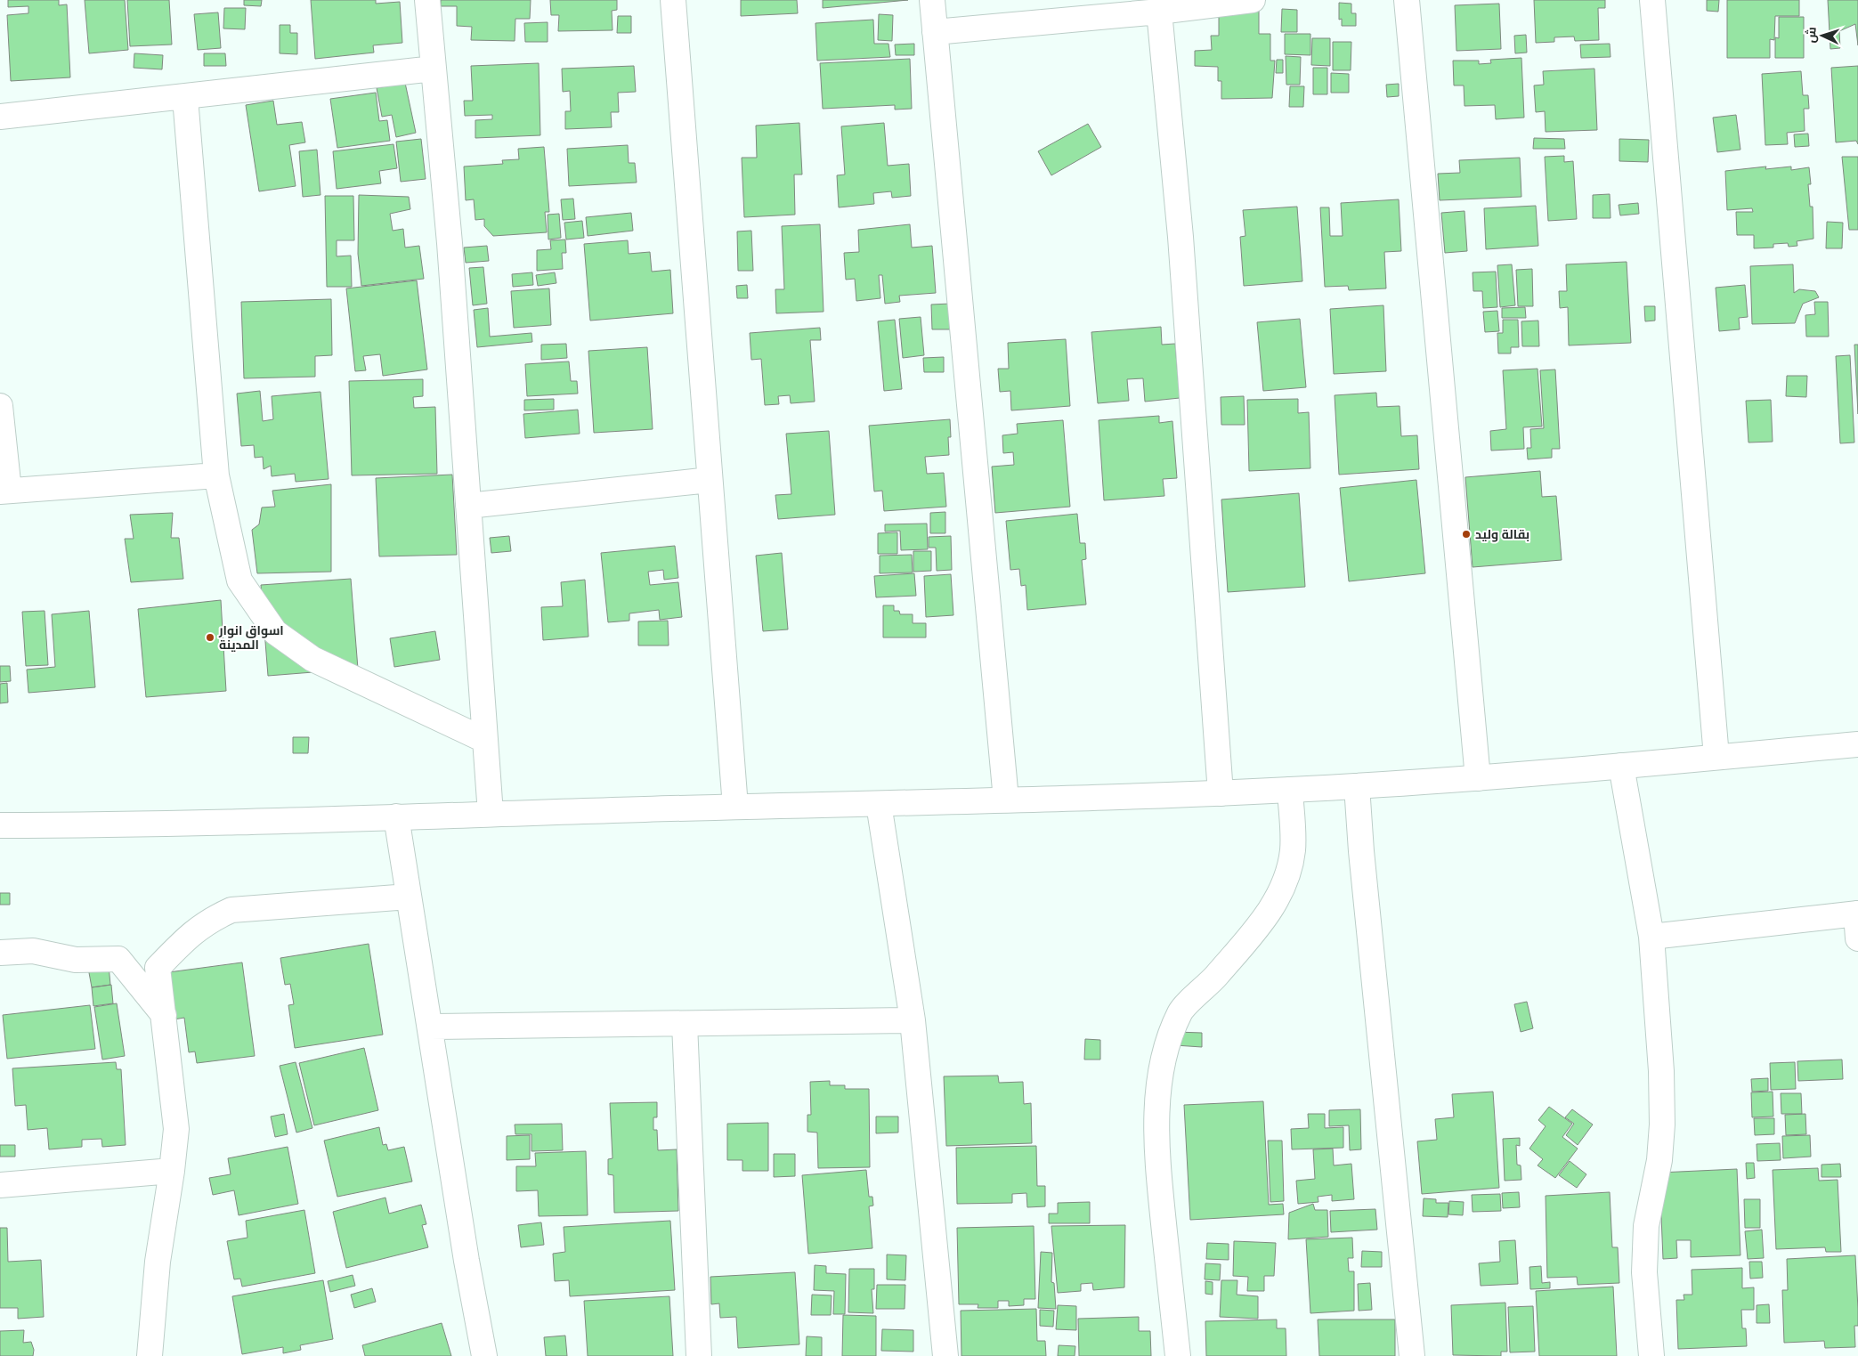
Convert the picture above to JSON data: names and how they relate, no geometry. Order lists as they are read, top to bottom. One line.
{"places":["بقالة وليد","اسواق انوار المدينة"],"north":"left"}
